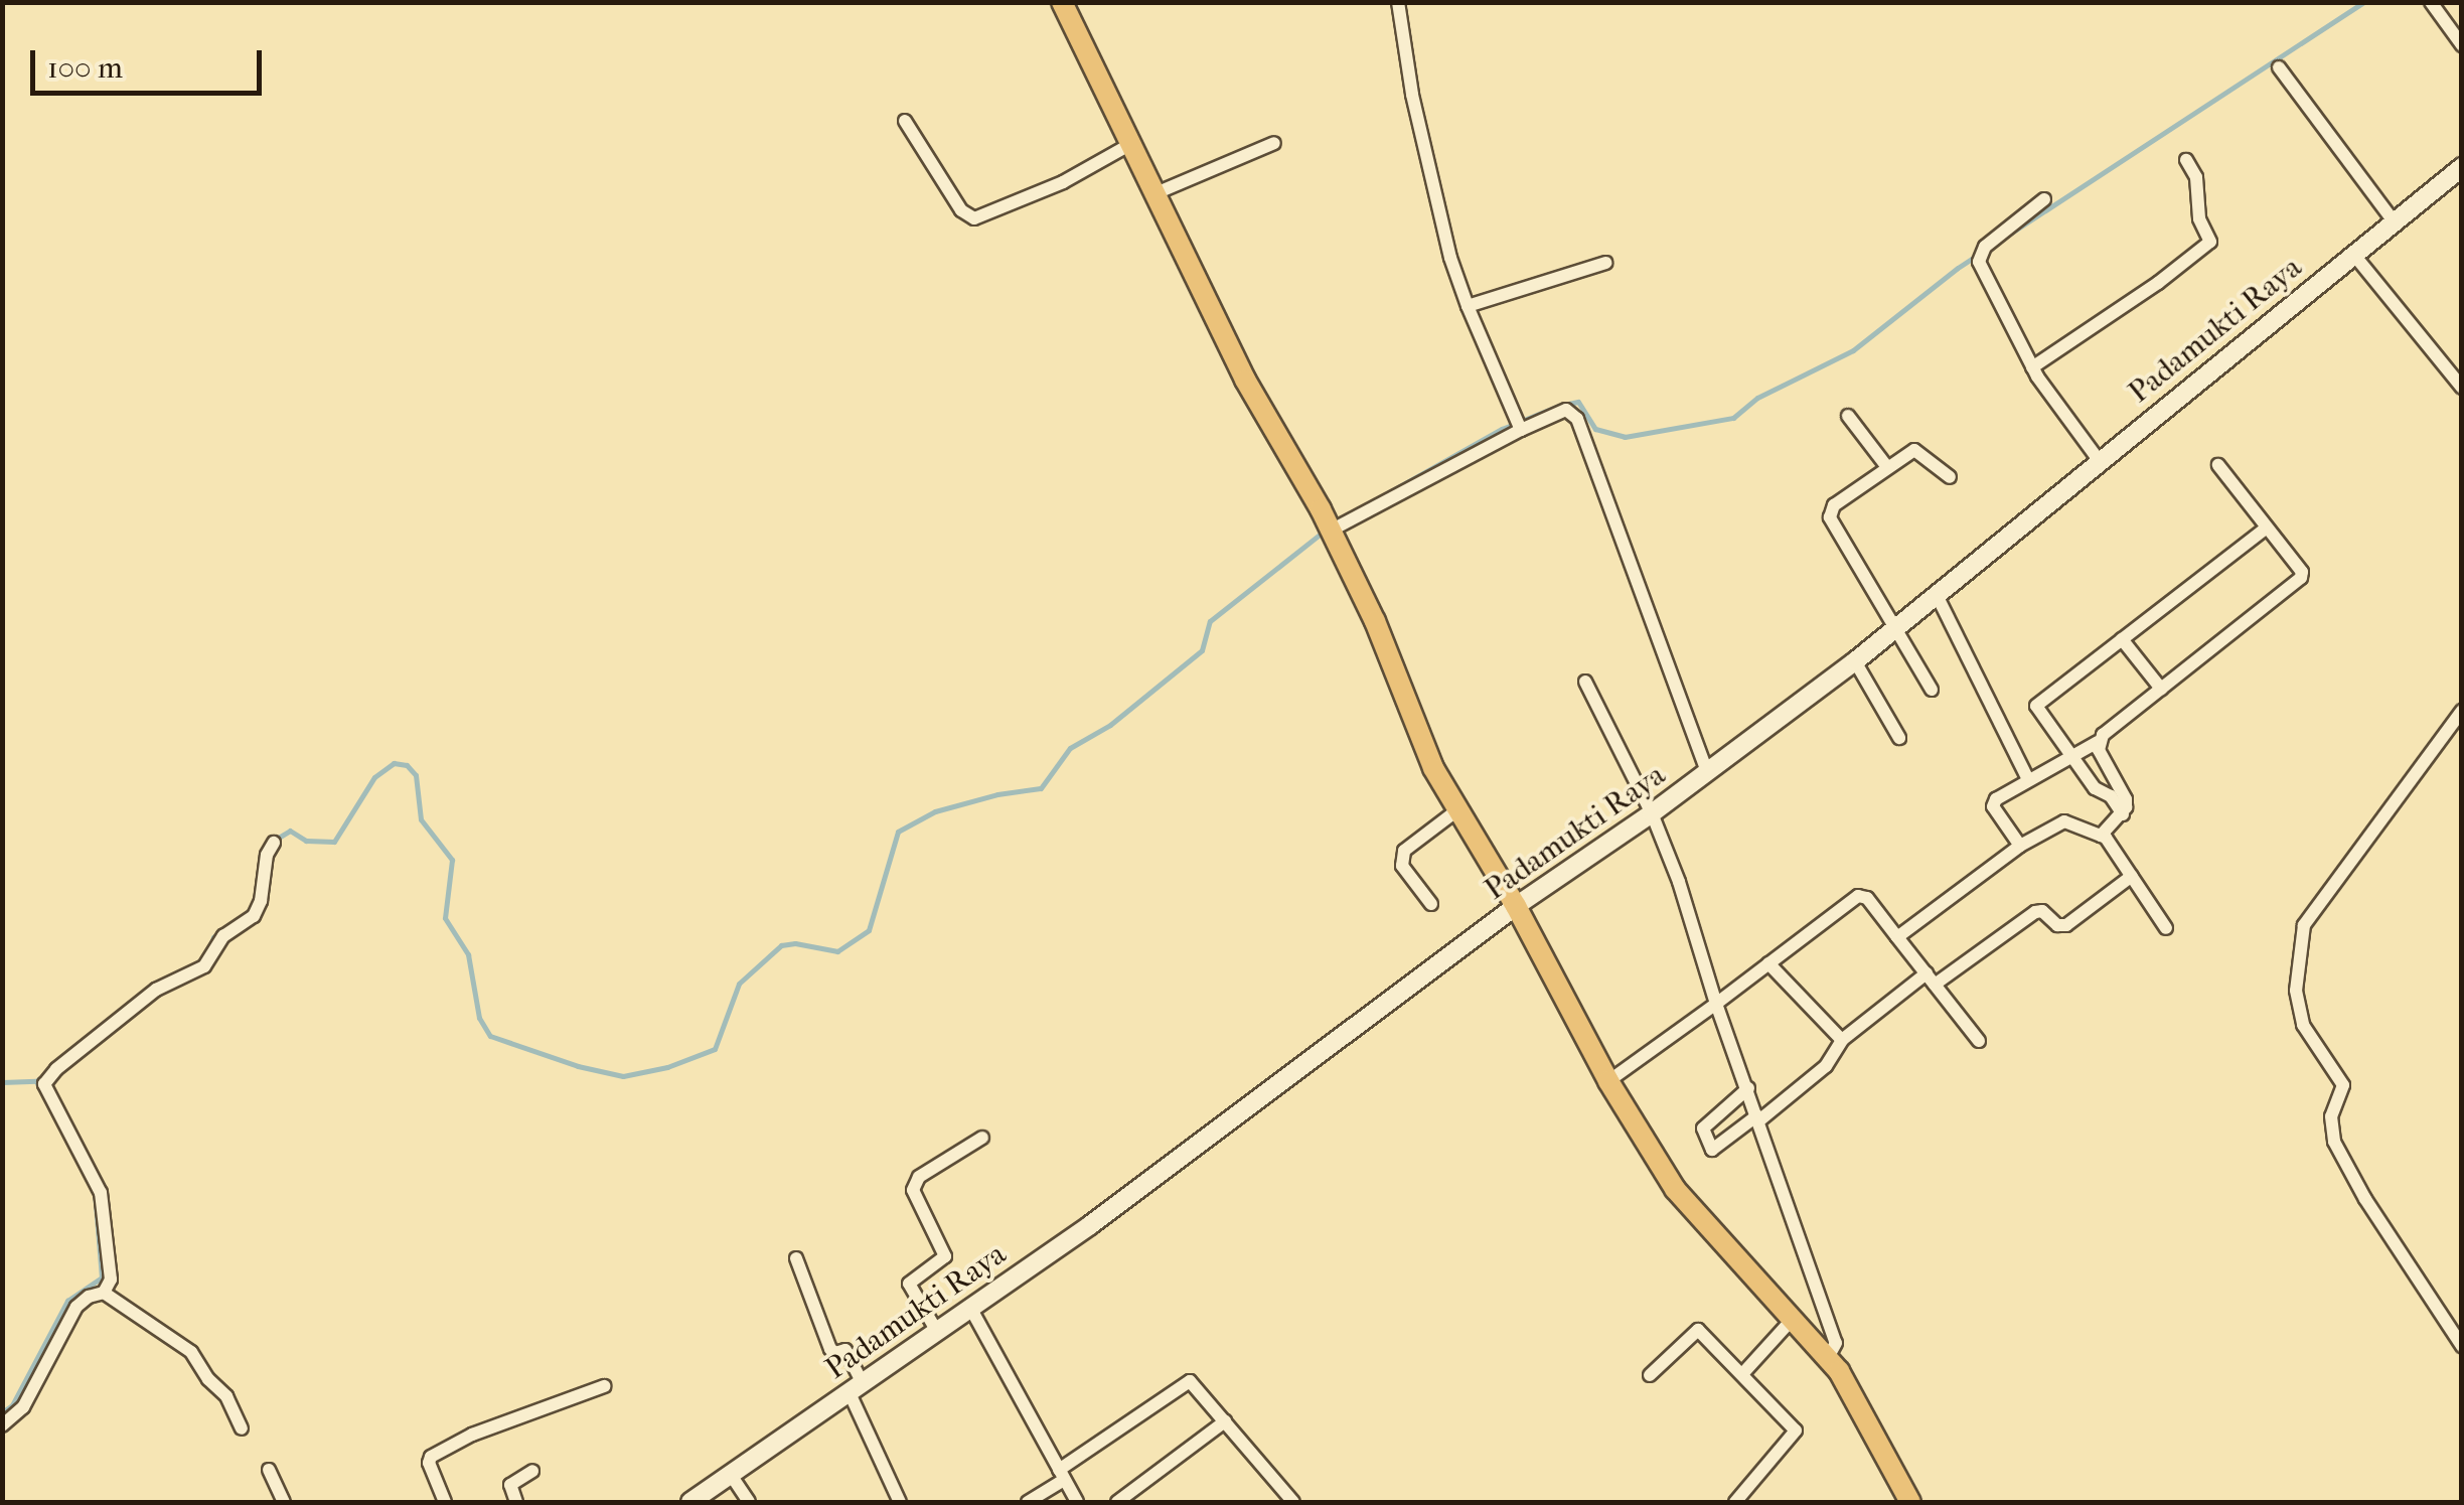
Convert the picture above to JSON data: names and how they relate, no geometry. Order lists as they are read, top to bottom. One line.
{"streets":{"street":["Padamukti Raya"]},"scale_bar":"100 m"}
